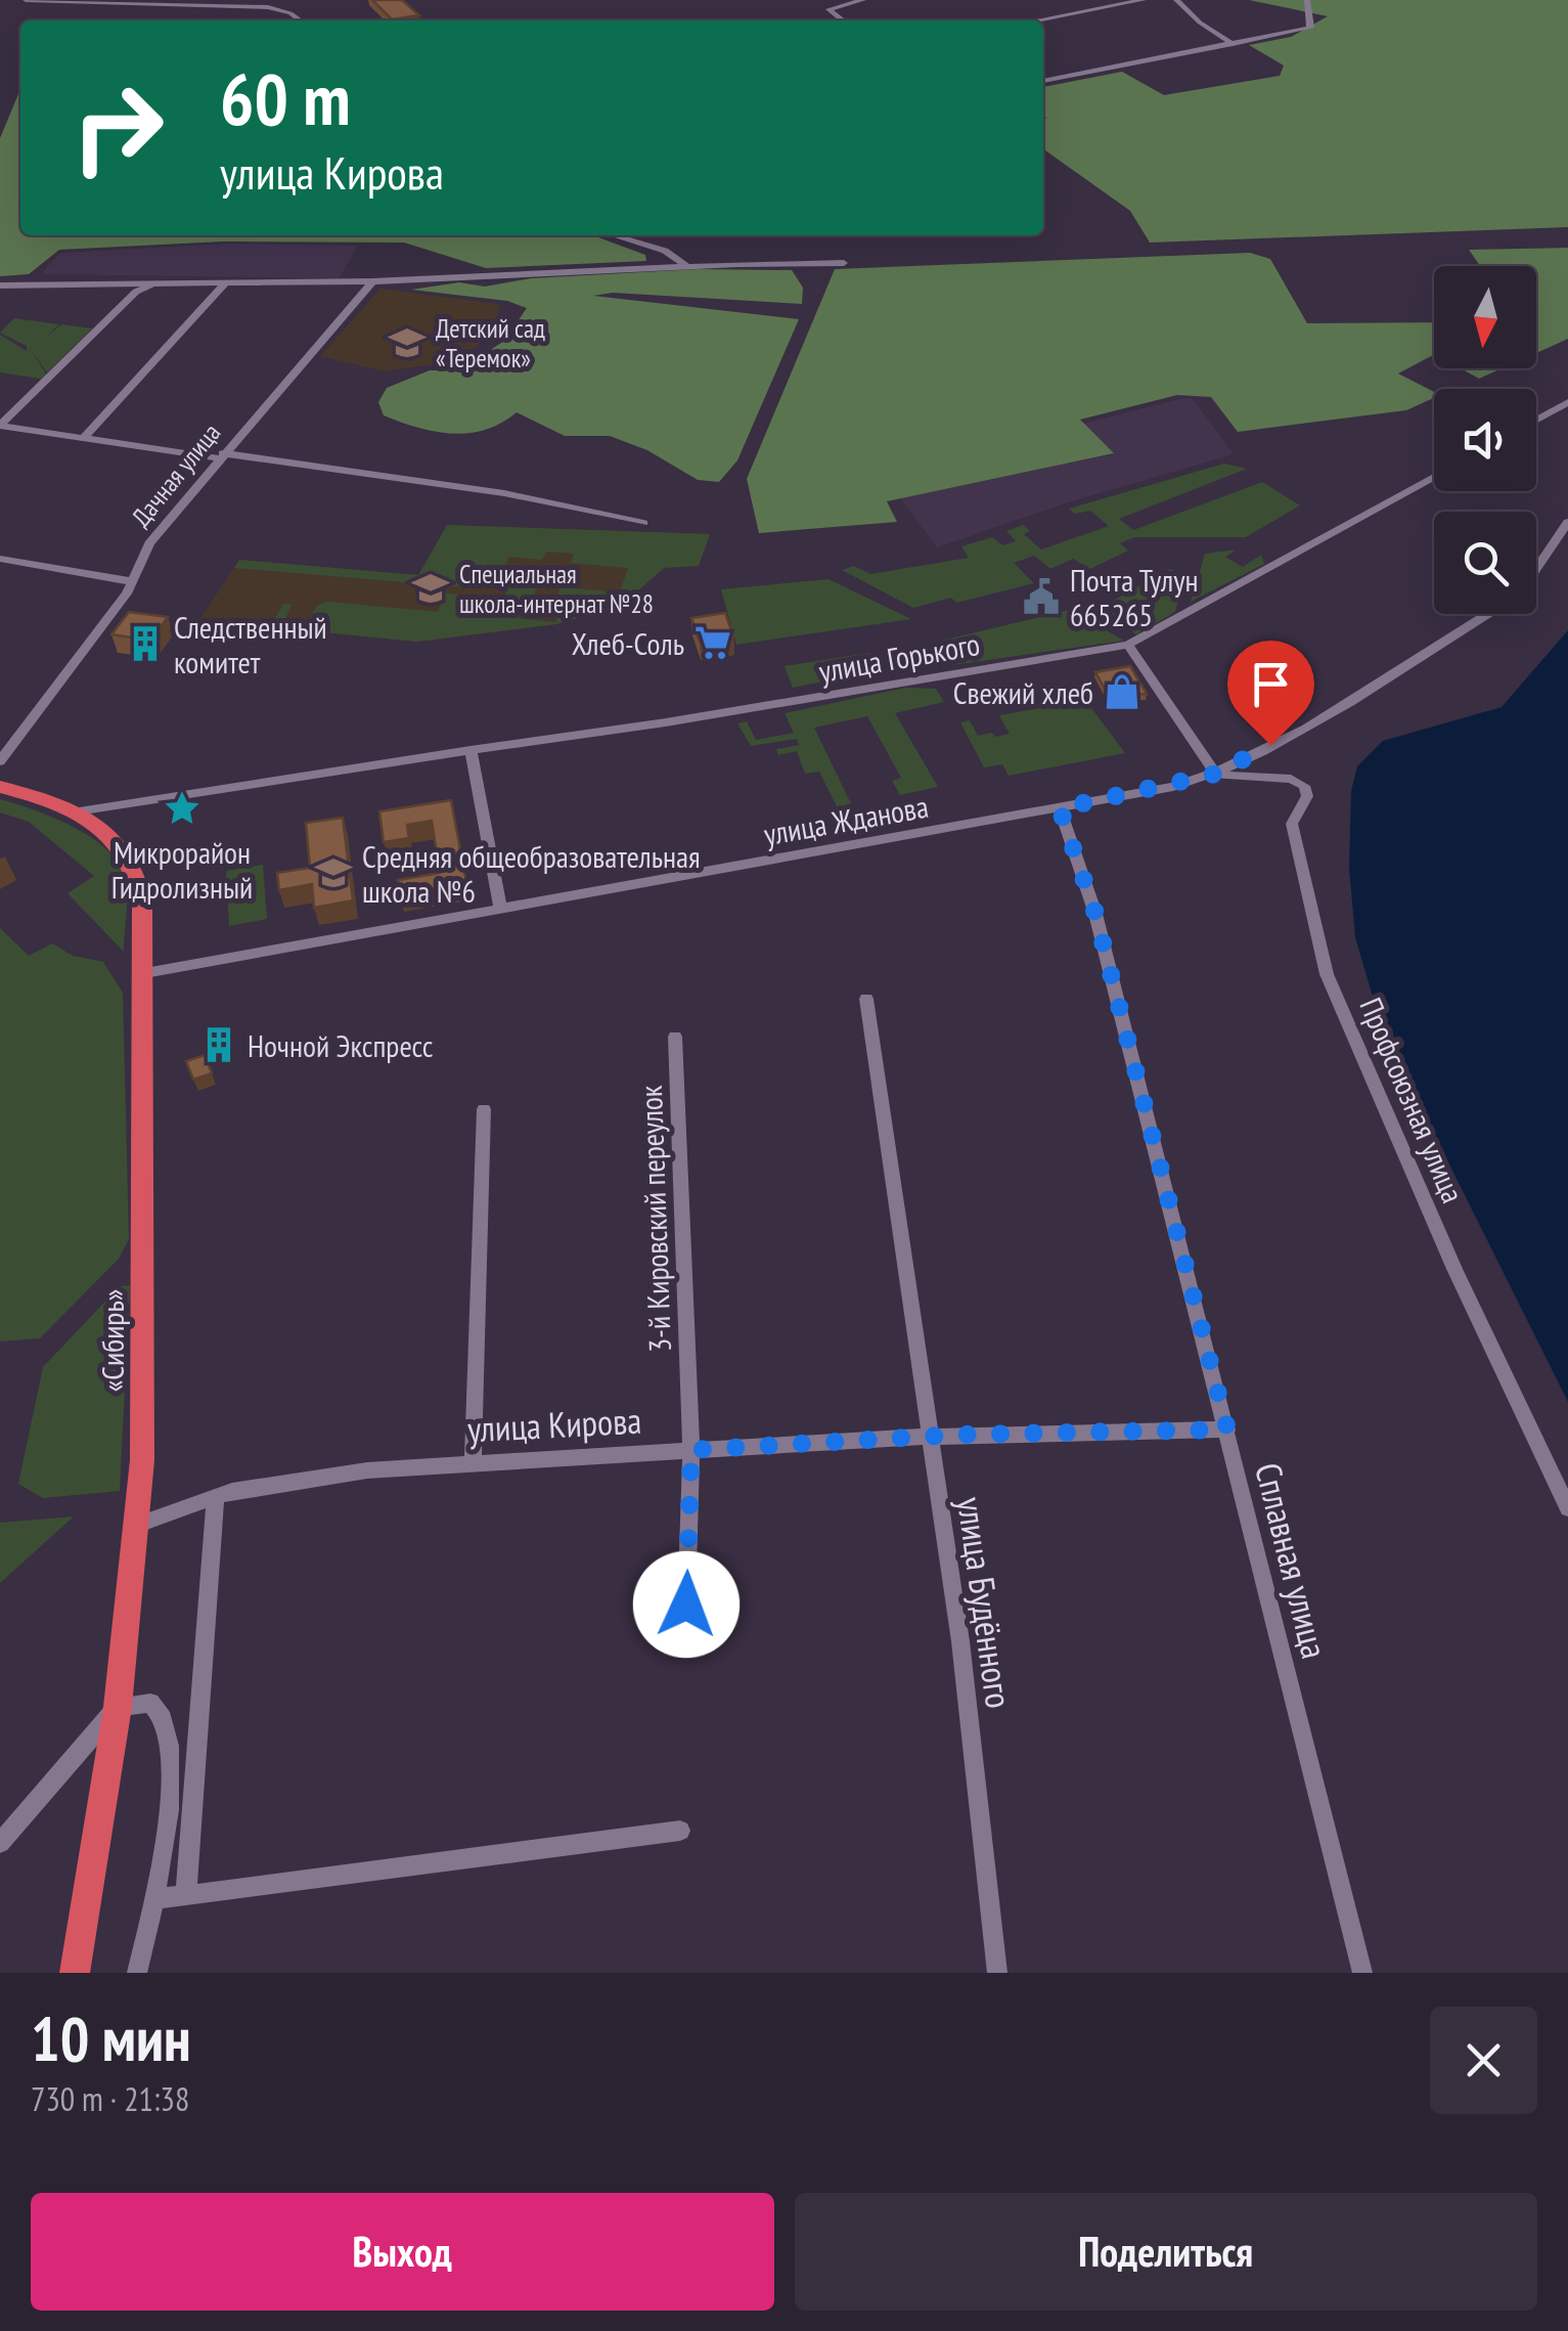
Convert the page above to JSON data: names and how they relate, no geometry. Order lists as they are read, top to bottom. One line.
{"streets":{"highway":["«Сибирь»"],"street":["Дачная улица","улица Горького","улица Жданова","Профсоюзная улица","3-й Кировский переулок","улица Кирова","Сплавная улица","улица Будённого"]},"crossings":[["улица Жданова","Профсоюзная улица"],["улица Жданова","«Сибирь»"],["улица Жданова","Сплавная улица"],["3-й Кировский переулок","улица Кирова"],["«Сибирь»","улица Кирова"],["улица Кирова","Сплавная улица"],["улица Кирова","улица Будённого"]],"places":{"school or university":["Детский сад «Теремок»","Специальная школа-интернат №28","Средняя общеобразовательная школа №6"],"public building":["Почта Тулун 665265"],"supermarket":["Хлеб-Соль"],"building":["Следственный комитет","Ночной Экспресс"],"shop":["Свежий хлеб"],"place":["Микрорайон Гидролизный"]},"north":"bottom","page":{"turn":["60 m","улица Кирова"],"heading":["10 мин","730 m · 21:38"],"buttons":["Выход","Поделиться"]}}
